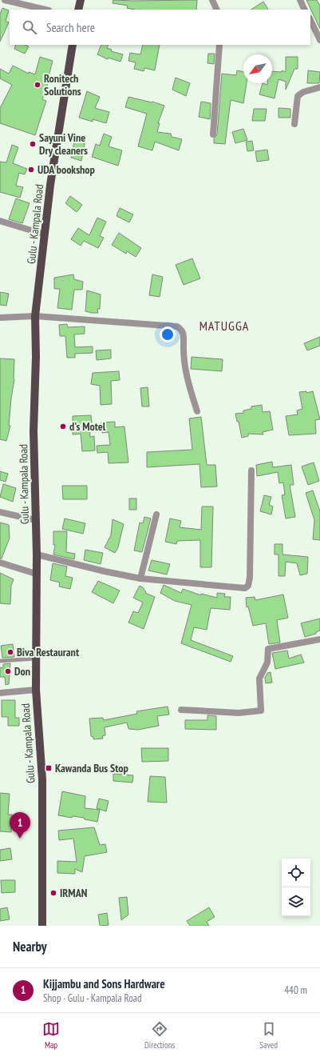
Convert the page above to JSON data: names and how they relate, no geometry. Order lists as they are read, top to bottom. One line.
{"streets":{"main road":["Gulu - Kampala Road"]},"districts":["MATUGGA"],"places":{"other":["Ronitech Solutions","Sayuni Vine Dry cleaners","UDA bookshop","d's Motel","Biva Restaurant","Don","IRMAN"],"transit":["Kawanda Bus Stop"]},"north":"bottom left","page":{"search":"Search here","pins":"1","heading":"Nearby","list":[{"mark":"1","name":"Kijjambu and Sons Hardware","note":"Shop · Gulu - Kampala Road","value":"440 m"}],"nav":["Map","Directions","Saved"]}}
